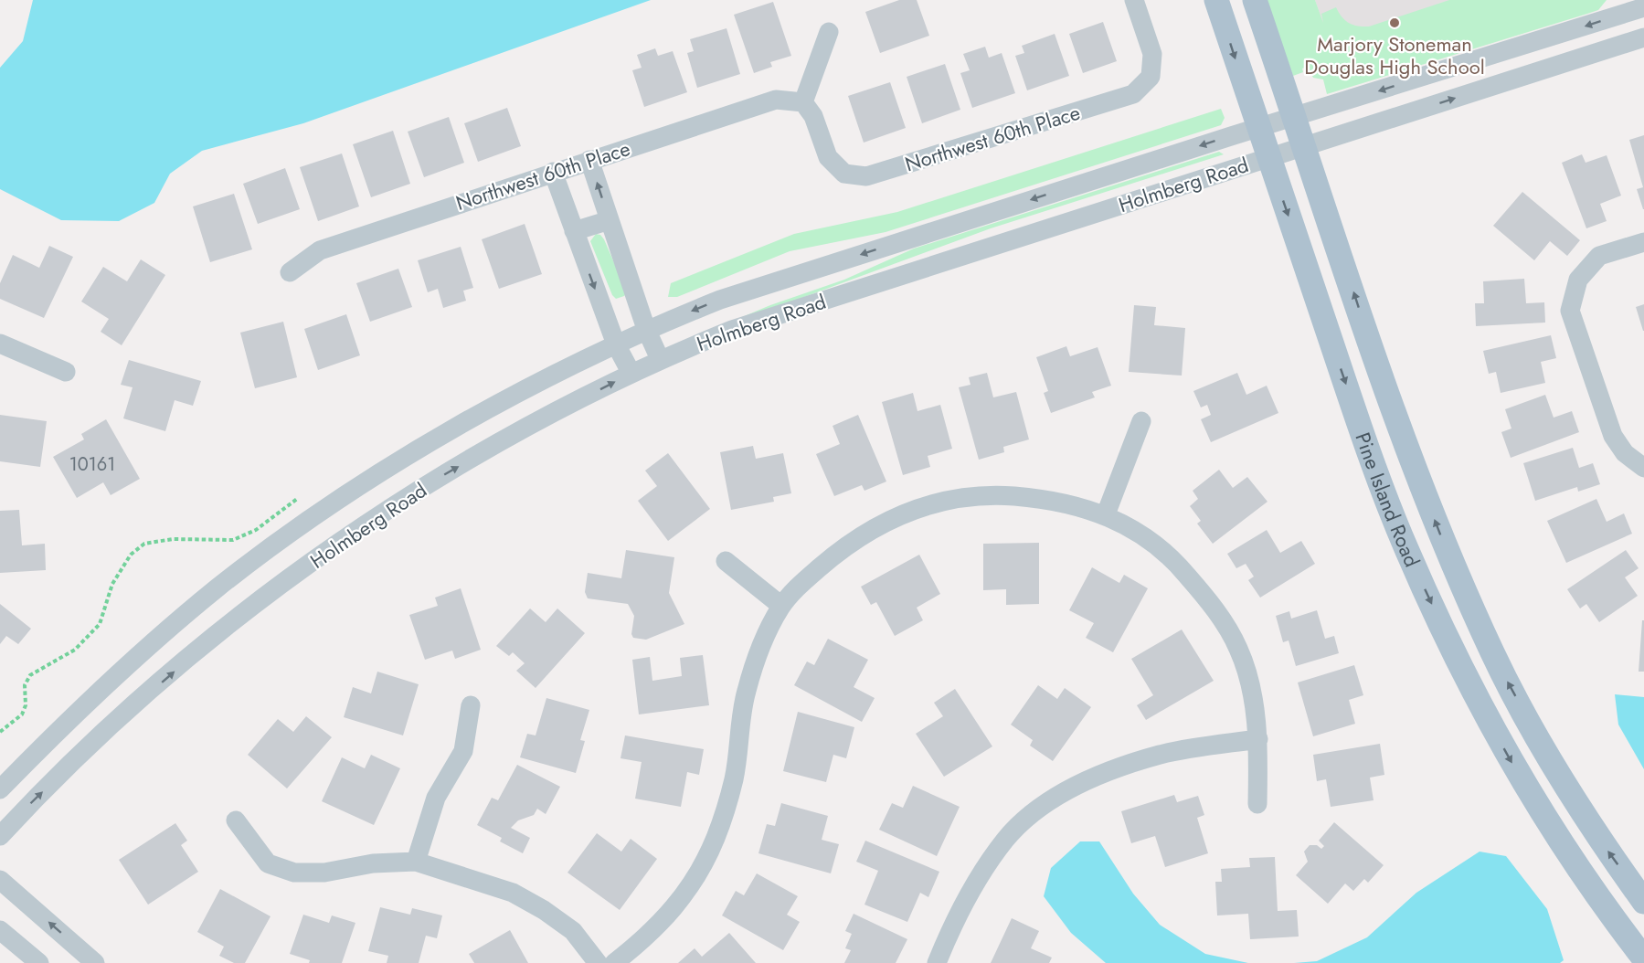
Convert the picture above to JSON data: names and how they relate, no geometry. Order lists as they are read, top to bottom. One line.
{"streets":{"main road":["Pine Island Road"],"street":["Northwest 60th Place","Holmberg Road"]},"crossings":[["Holmberg Road","Pine Island Road"]],"places":["Marjory Stoneman Douglas High School"],"house_numbers":["10161"]}
